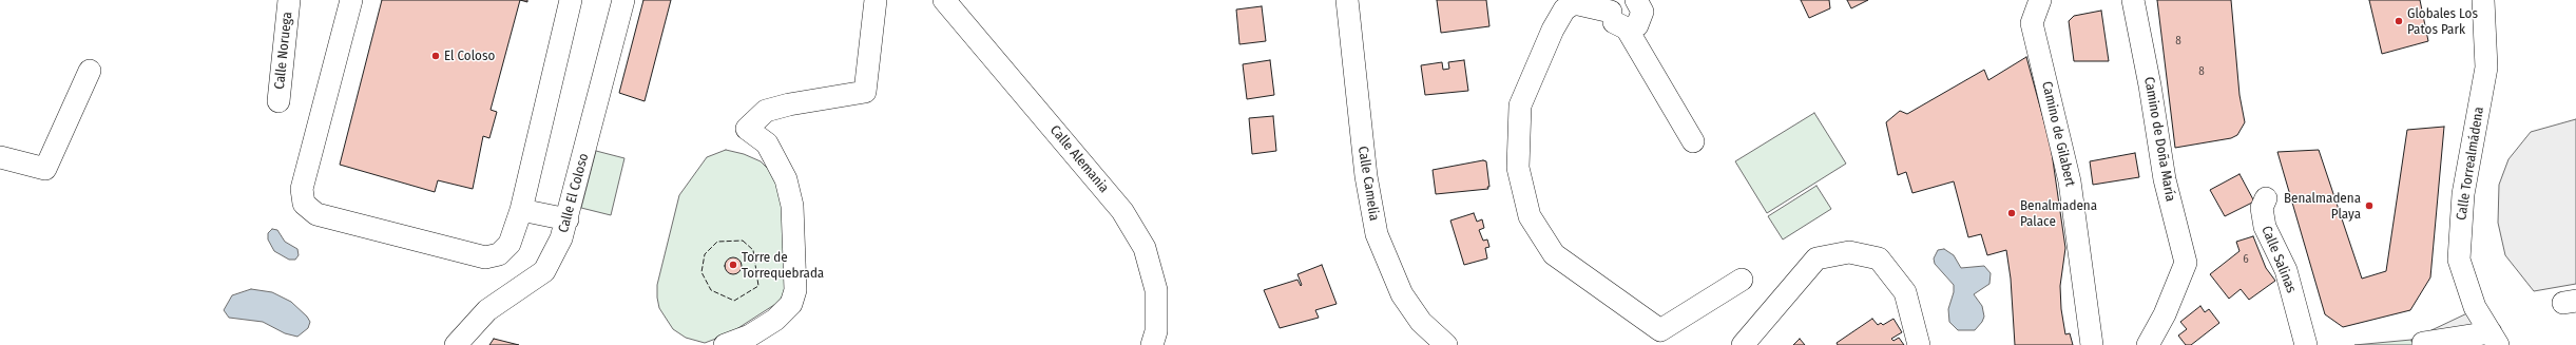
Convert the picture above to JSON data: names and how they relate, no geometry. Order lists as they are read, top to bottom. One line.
{"streets":{"street":["Calle Noruega","Camino de Gilabert","Camino de Doña María","Calle Alemania","Calle Torrealmádena","Calle Camelia","Calle El Coloso","Calle Salinas"]},"places":["Globales Los Patos Park","El Coloso","Benalmadena Playa","Benalmadena Palace","Torre de Torrequebrada"],"house_numbers":["8","8","6"]}
